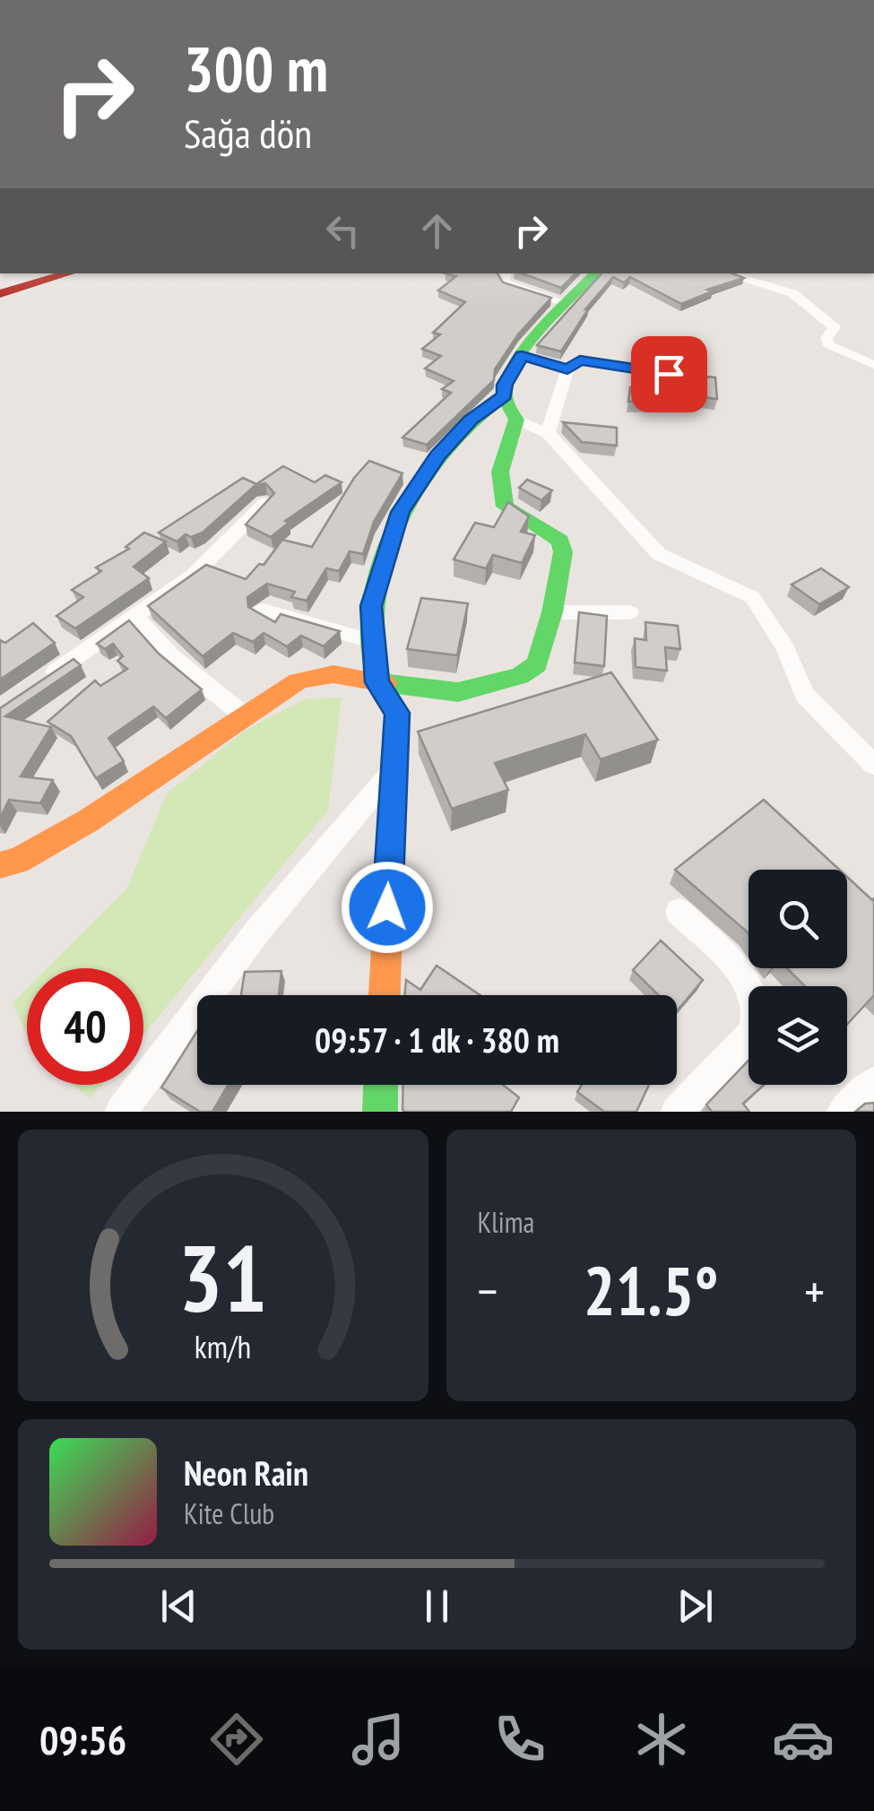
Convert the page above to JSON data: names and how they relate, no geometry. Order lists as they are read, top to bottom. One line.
{"page":{"turn":["300 m","Sağa dön"],"limit":"40","trip":"09:57 · 1 dk · 380 m","tile":"Klima","heat":["−","21.5°","+"],"song":["Neon Rain","Kite Club"],"tabs":"09:56","gauge":["31","km/h"]}}
